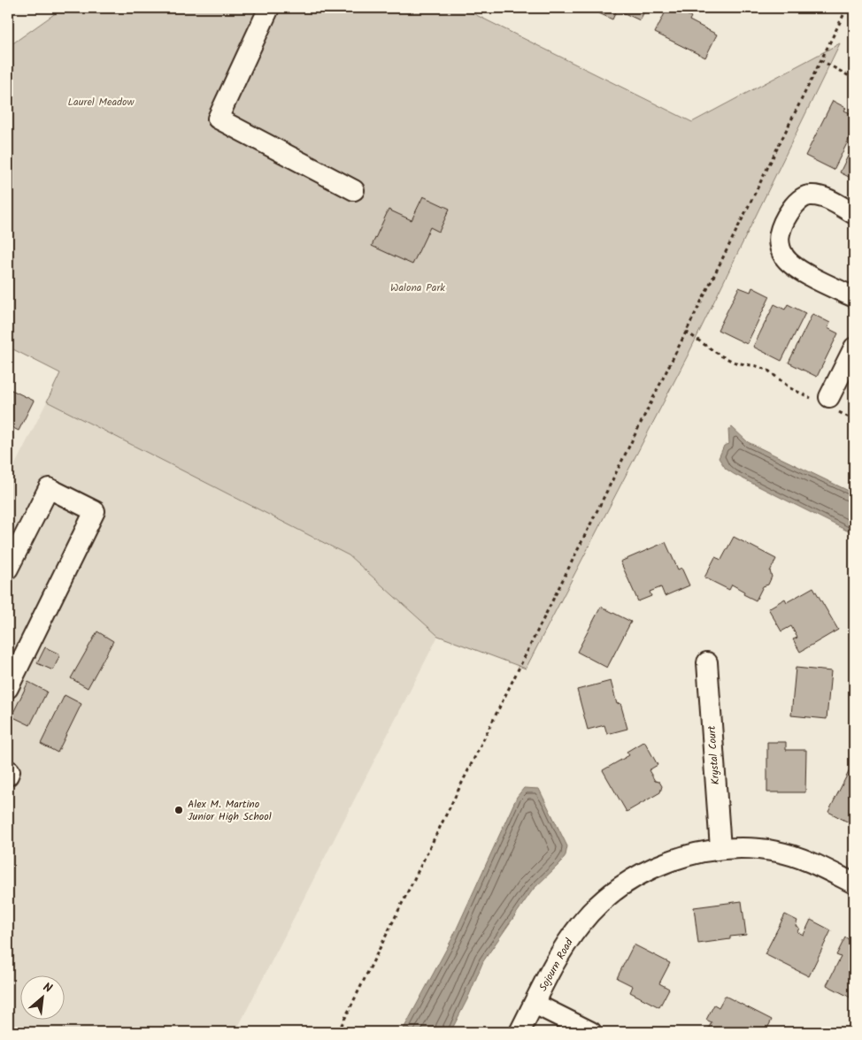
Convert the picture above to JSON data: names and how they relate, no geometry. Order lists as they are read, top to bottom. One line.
{"streets":{"street":["Krystal Court","Sojourn Road"]},"crossings":[["Krystal Court","Sojourn Road"]],"parks":["Laurel Meadow","Walona Park"],"places":["Alex M. Martino Junior High School"],"north":"top right"}
